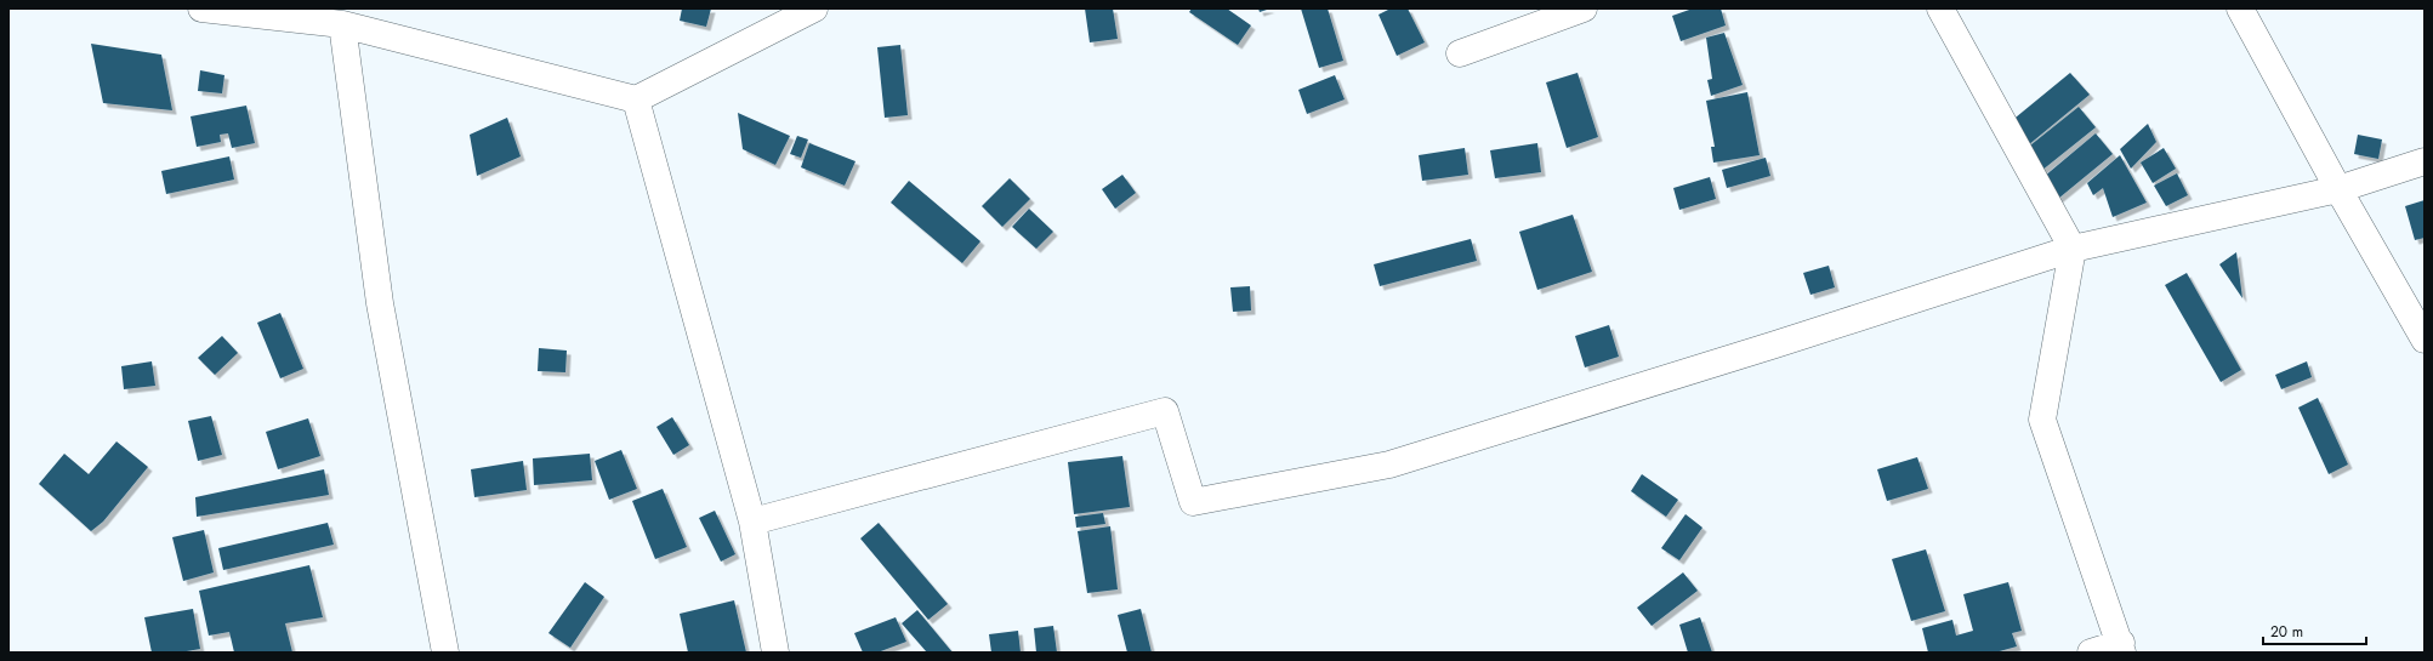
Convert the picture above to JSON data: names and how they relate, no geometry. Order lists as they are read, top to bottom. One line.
{"scale_bar":"20 m"}
